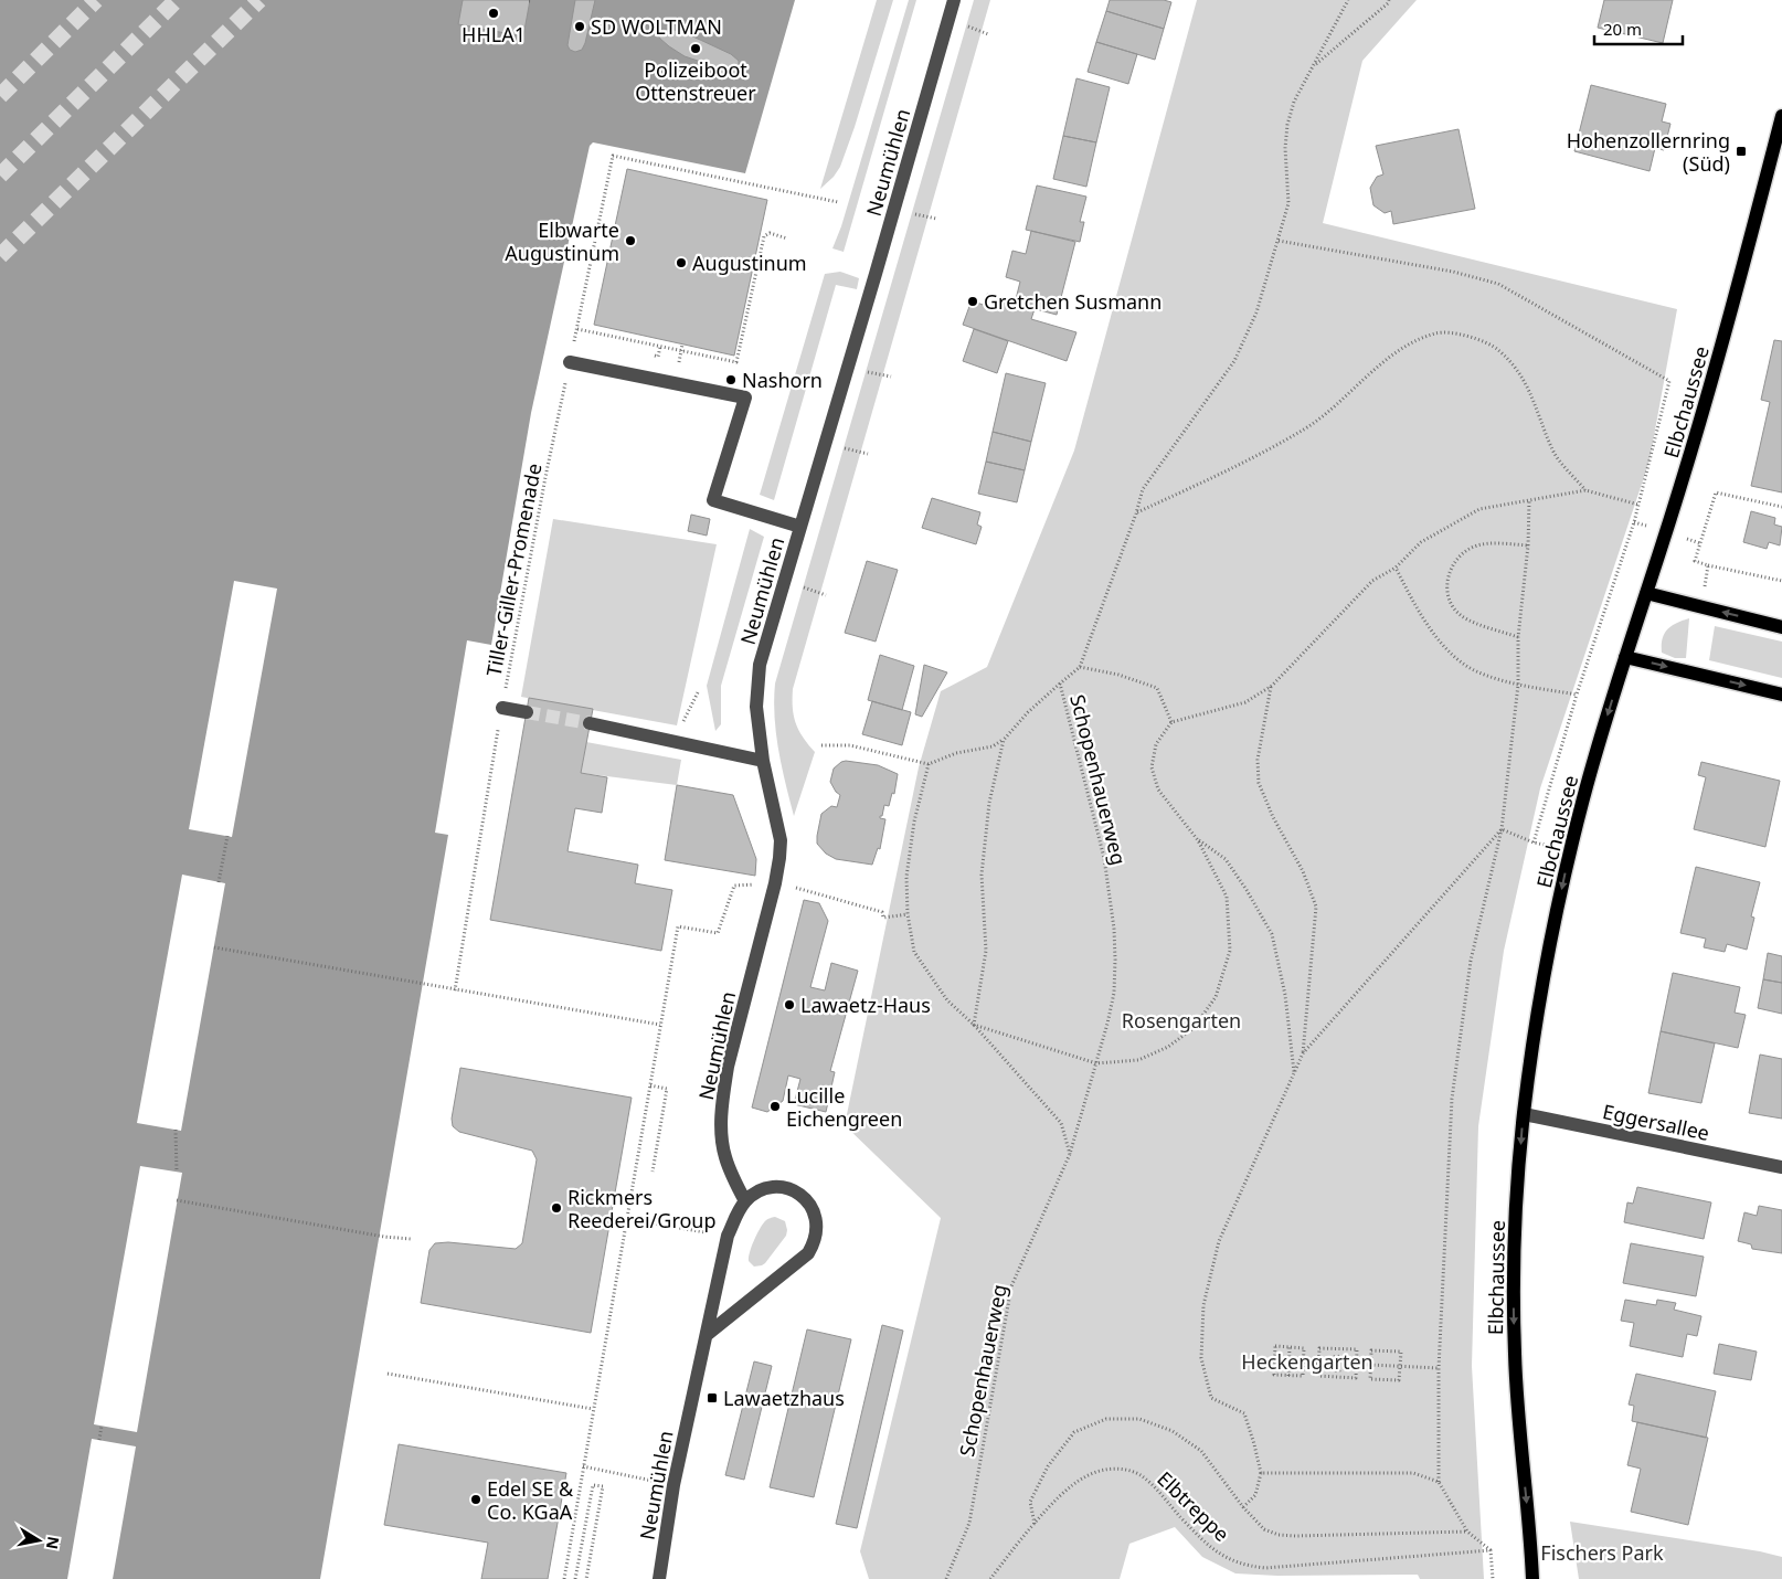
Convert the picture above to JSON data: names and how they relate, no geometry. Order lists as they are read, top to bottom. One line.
{"streets":{"main road":["Elbchaussee"],"street":["Neumühlen","Eggersallee"],"path":["Tiller-Giller-Promenade","Schopenhauerweg","Elbtreppe"]},"crossings":[["Elbchaussee","Eggersallee"]],"one_way":["Elbchaussee"],"parks":["Rosengarten","Heckengarten","Fischers Park"],"places":{"other":["HHLA1","SD WOLTMAN","Polizeiboot Ottenstreuer","Elbwarte Augustinum","Augustinum","Gretchen Susmann","Nashorn","Lawaetz-Haus","Lucille Eichengreen","Rickmers Reederei/Group","Edel SE & Co. KGaA"],"transit":["Hohenzollernring (Süd)","Lawaetzhaus"]},"scale_bar":"20 m","north":"right"}
